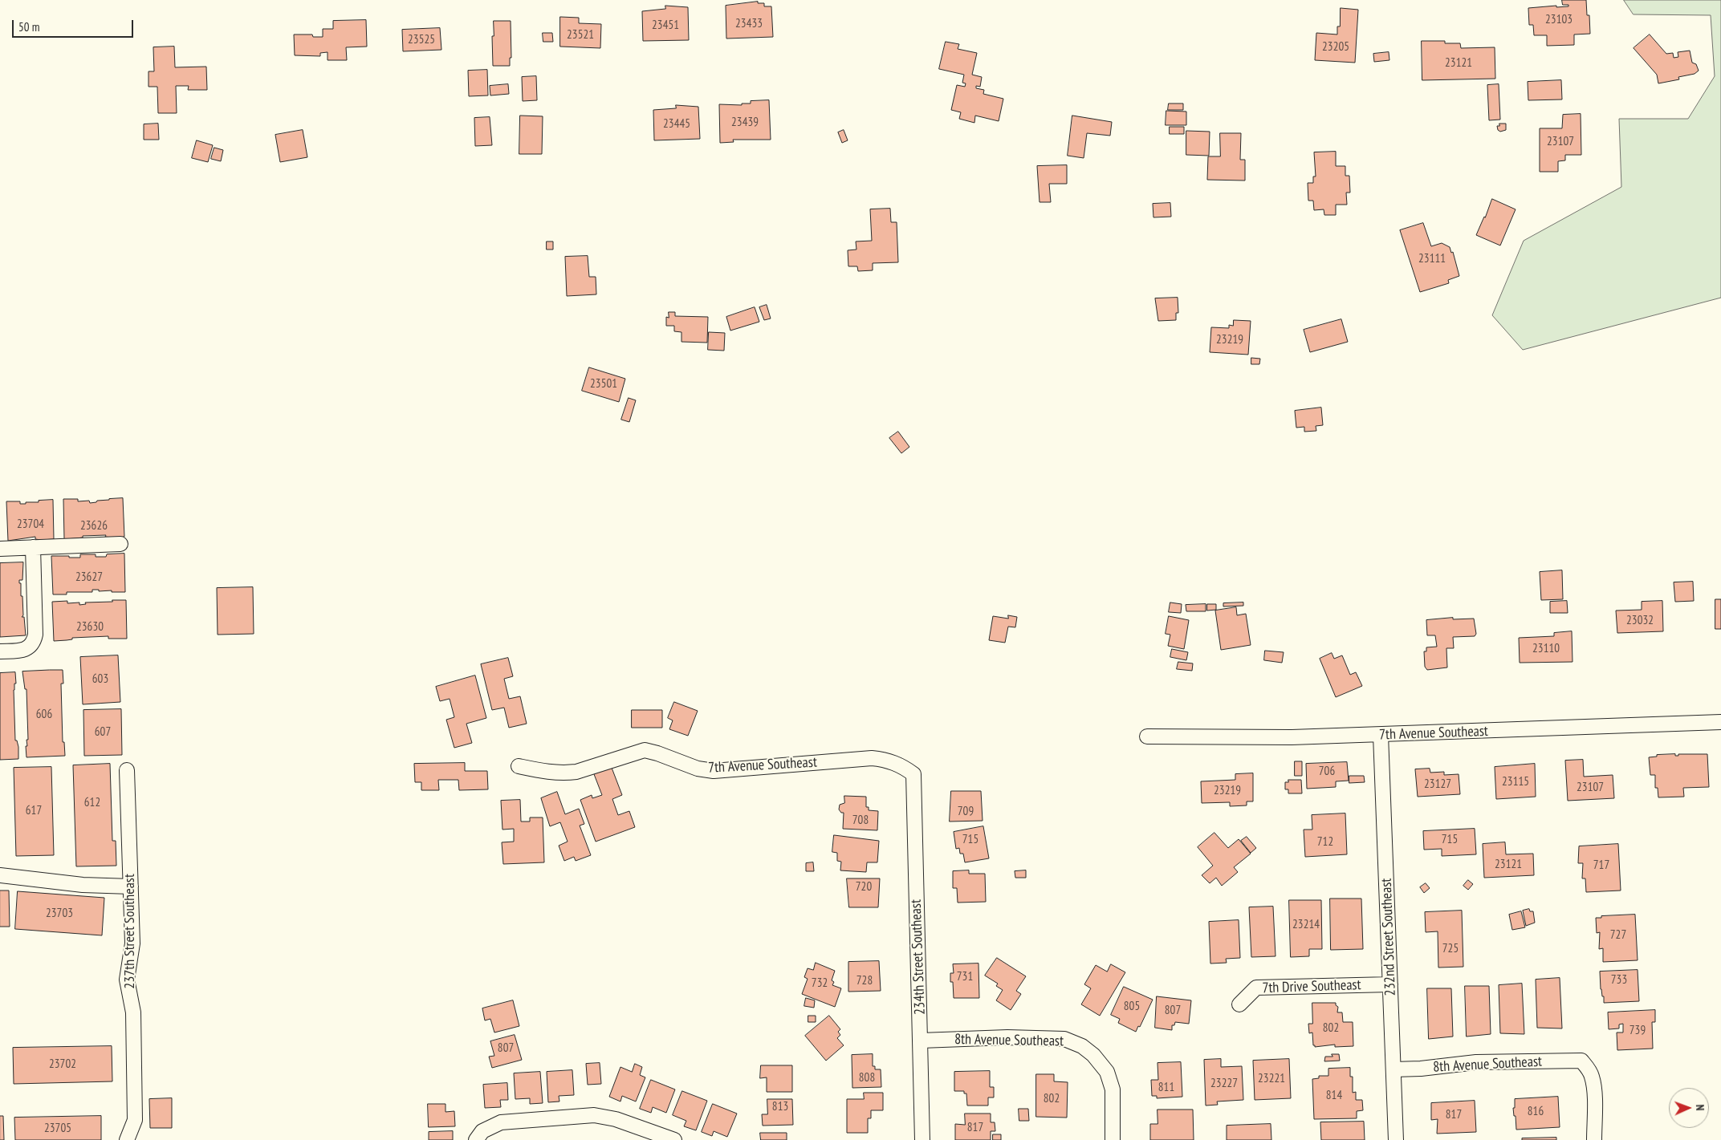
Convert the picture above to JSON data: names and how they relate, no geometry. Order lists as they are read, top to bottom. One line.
{"streets":{"street":["7th Avenue Southeast","237th Street Southeast","232nd Street Southeast","234th Street Southeast","7th Drive Southeast","8th Avenue Southeast"]},"crossings":[["7th Avenue Southeast","232nd Street Southeast"],["7th Avenue Southeast","234th Street Southeast"],["232nd Street Southeast","7th Drive Southeast"],["232nd Street Southeast","8th Avenue Southeast"],["234th Street Southeast","8th Avenue Southeast"]],"house_numbers":["23103","23433","23451","23521","23525","23205","23121","23439","23445","23107","23111","23219","23501","23704","23626","23627","23032","23630","23110","603","606","607","706","23115","23127","23107","23219","612","617","709","708","715","715","712","23121","717","720","23703","23214","727","725","731","733","728","732","805","807","802","739","807","23702","808","23221","23227","811","814","802","813","816","817","817","23705"],"scale_bar":"50 m","north":"right"}
